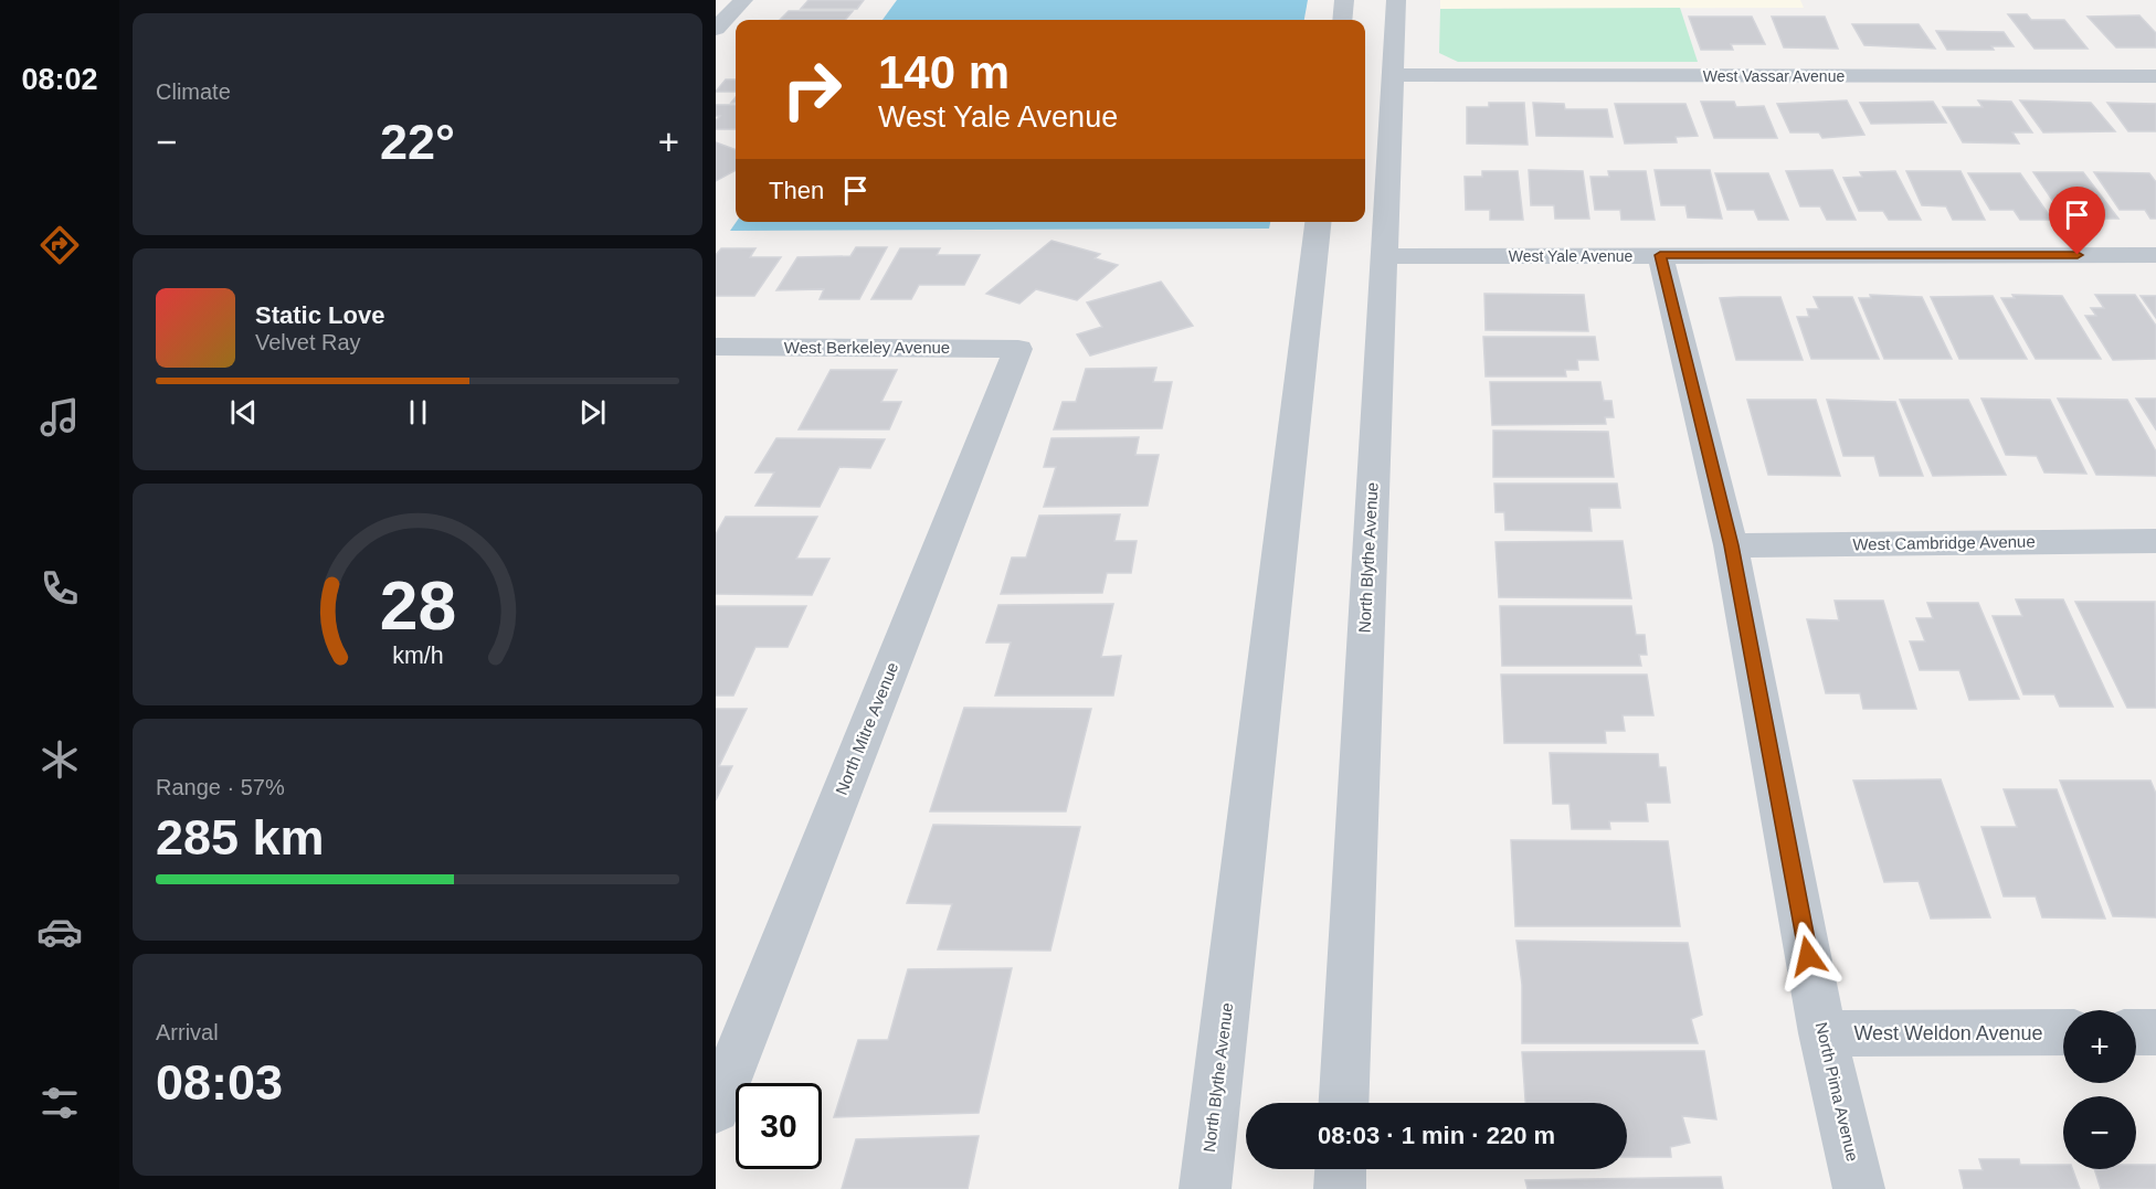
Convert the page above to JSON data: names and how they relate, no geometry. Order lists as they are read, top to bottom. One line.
{"streets":{"street":["West Vassar Avenue","West Yale Avenue","West Berkeley Avenue","West Cambridge Avenue","North Blythe Avenue","North Mitre Avenue","West Weldon Avenue","North Pima Avenue"]},"crossings":[["West Vassar Avenue","North Blythe Avenue"],["West Yale Avenue","North Blythe Avenue"],["West Yale Avenue","North Pima Avenue"],["West Berkeley Avenue","North Mitre Avenue"],["West Cambridge Avenue","North Pima Avenue"],["West Weldon Avenue","North Pima Avenue"]],"page":{"tabs":"08:02","tile":["Climate",["Range · 57%","285 km"],["Arrival","08:03"]],"turn":["140 m","West Yale Avenue"],"heat":["−","22°","+"],"then":"Then","song":["Static Love","Velvet Ray"],"map_buttons":["+","−"],"limit":"30","trip":"08:03 · 1 min · 220 m","gauge":["28","km/h"]}}
